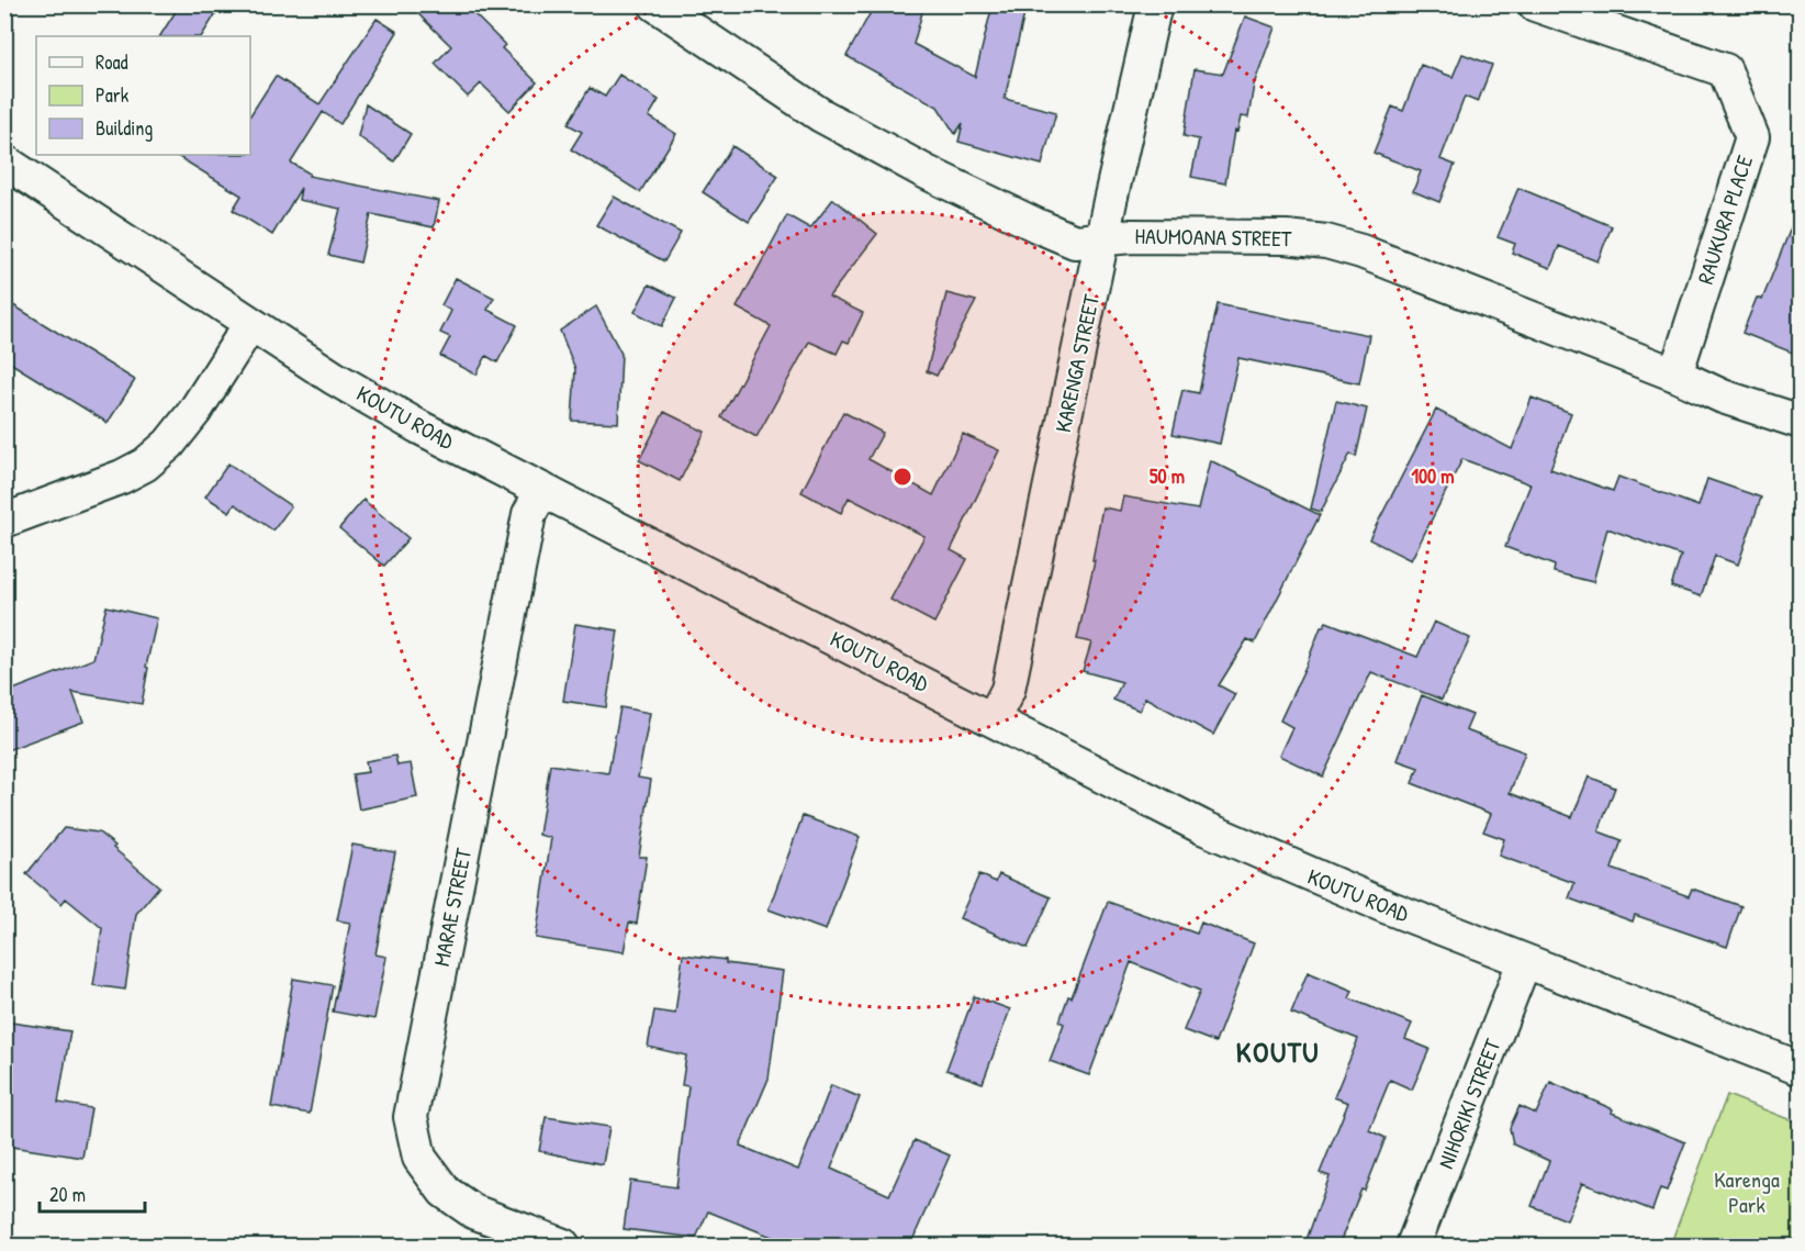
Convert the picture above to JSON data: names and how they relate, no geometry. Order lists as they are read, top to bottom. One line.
{"streets":{"street":["RAUKURA PLACE","HAUMOANA STREET","KARENGA STREET","KOUTU ROAD","MARAE STREET","NIHORIKI STREET"]},"crossings":[["RAUKURA PLACE","HAUMOANA STREET"],["HAUMOANA STREET","KARENGA STREET"],["KARENGA STREET","KOUTU ROAD"],["KOUTU ROAD","MARAE STREET"],["KOUTU ROAD","NIHORIKI STREET"]],"districts":["KOUTU"],"parks":["Karenga Park"],"legend":["Road","Park","Building"],"scale_bar":"20 m","rings":["50 m","100 m"]}
